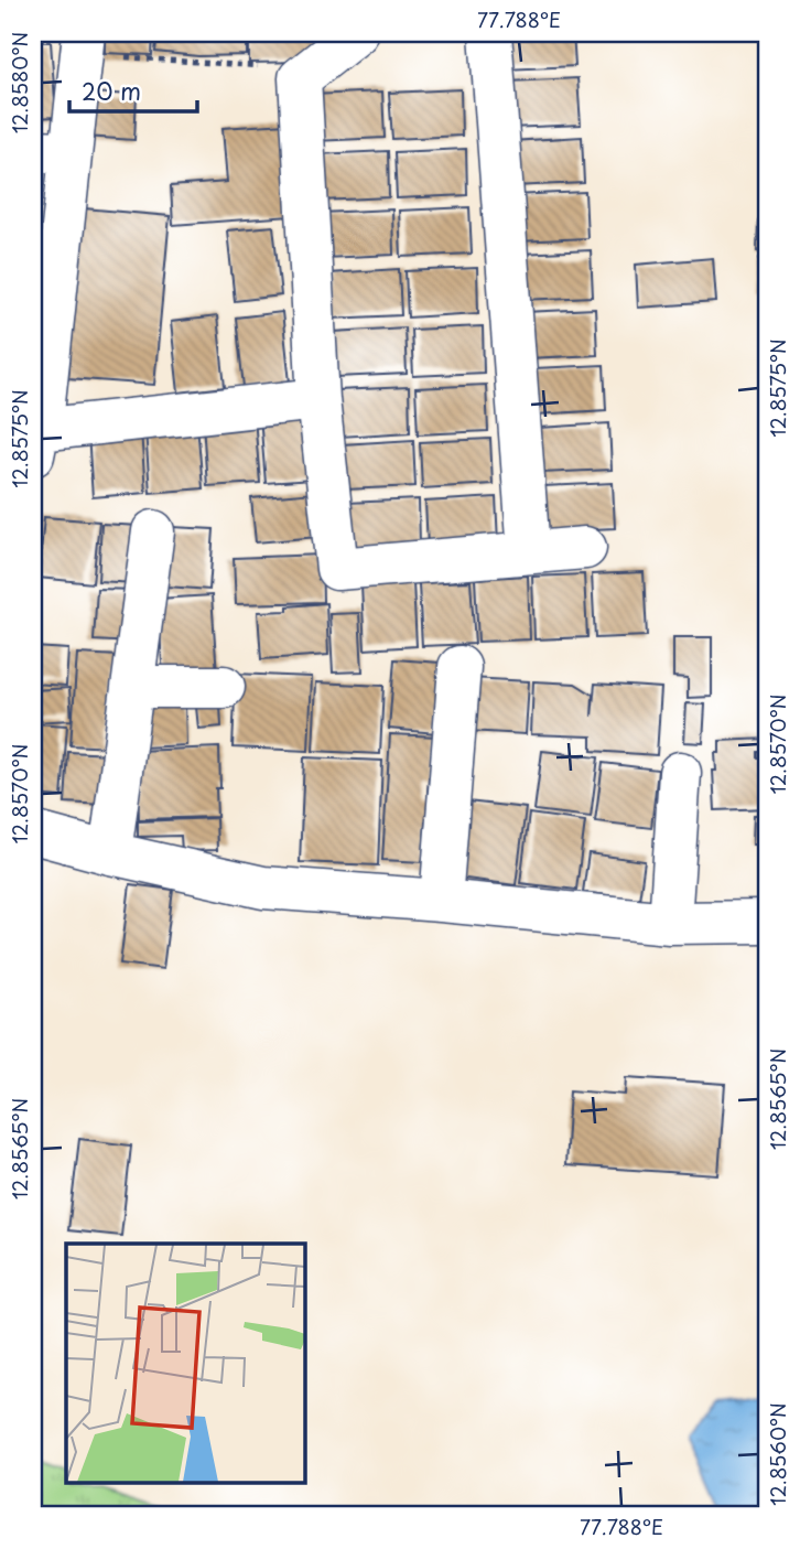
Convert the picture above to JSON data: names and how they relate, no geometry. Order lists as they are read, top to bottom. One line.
{"scale_bar":"20 m","coordinates":["77.788°E","12.8580°N","12.8575°N","12.8570°N","12.8565°N","12.8560°N"]}
